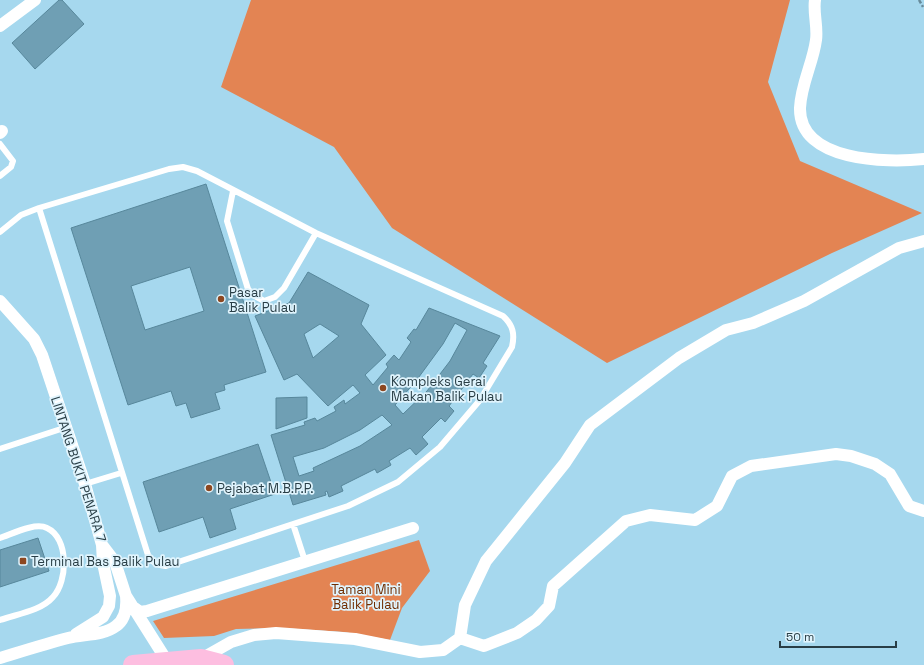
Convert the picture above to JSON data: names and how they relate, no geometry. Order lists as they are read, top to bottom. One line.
{"streets":{"street":["LINTANG BUKIT PENARA 7"]},"parks":["Taman Mini Balik Pulau"],"places":{"other":["Pasar Balik Pulau","Kompleks Gerai Makan Balik Pulau","Pejabat M.B.P.P."],"transit":["Terminal Bas Balik Pulau"]},"scale_bar":"50 m"}
